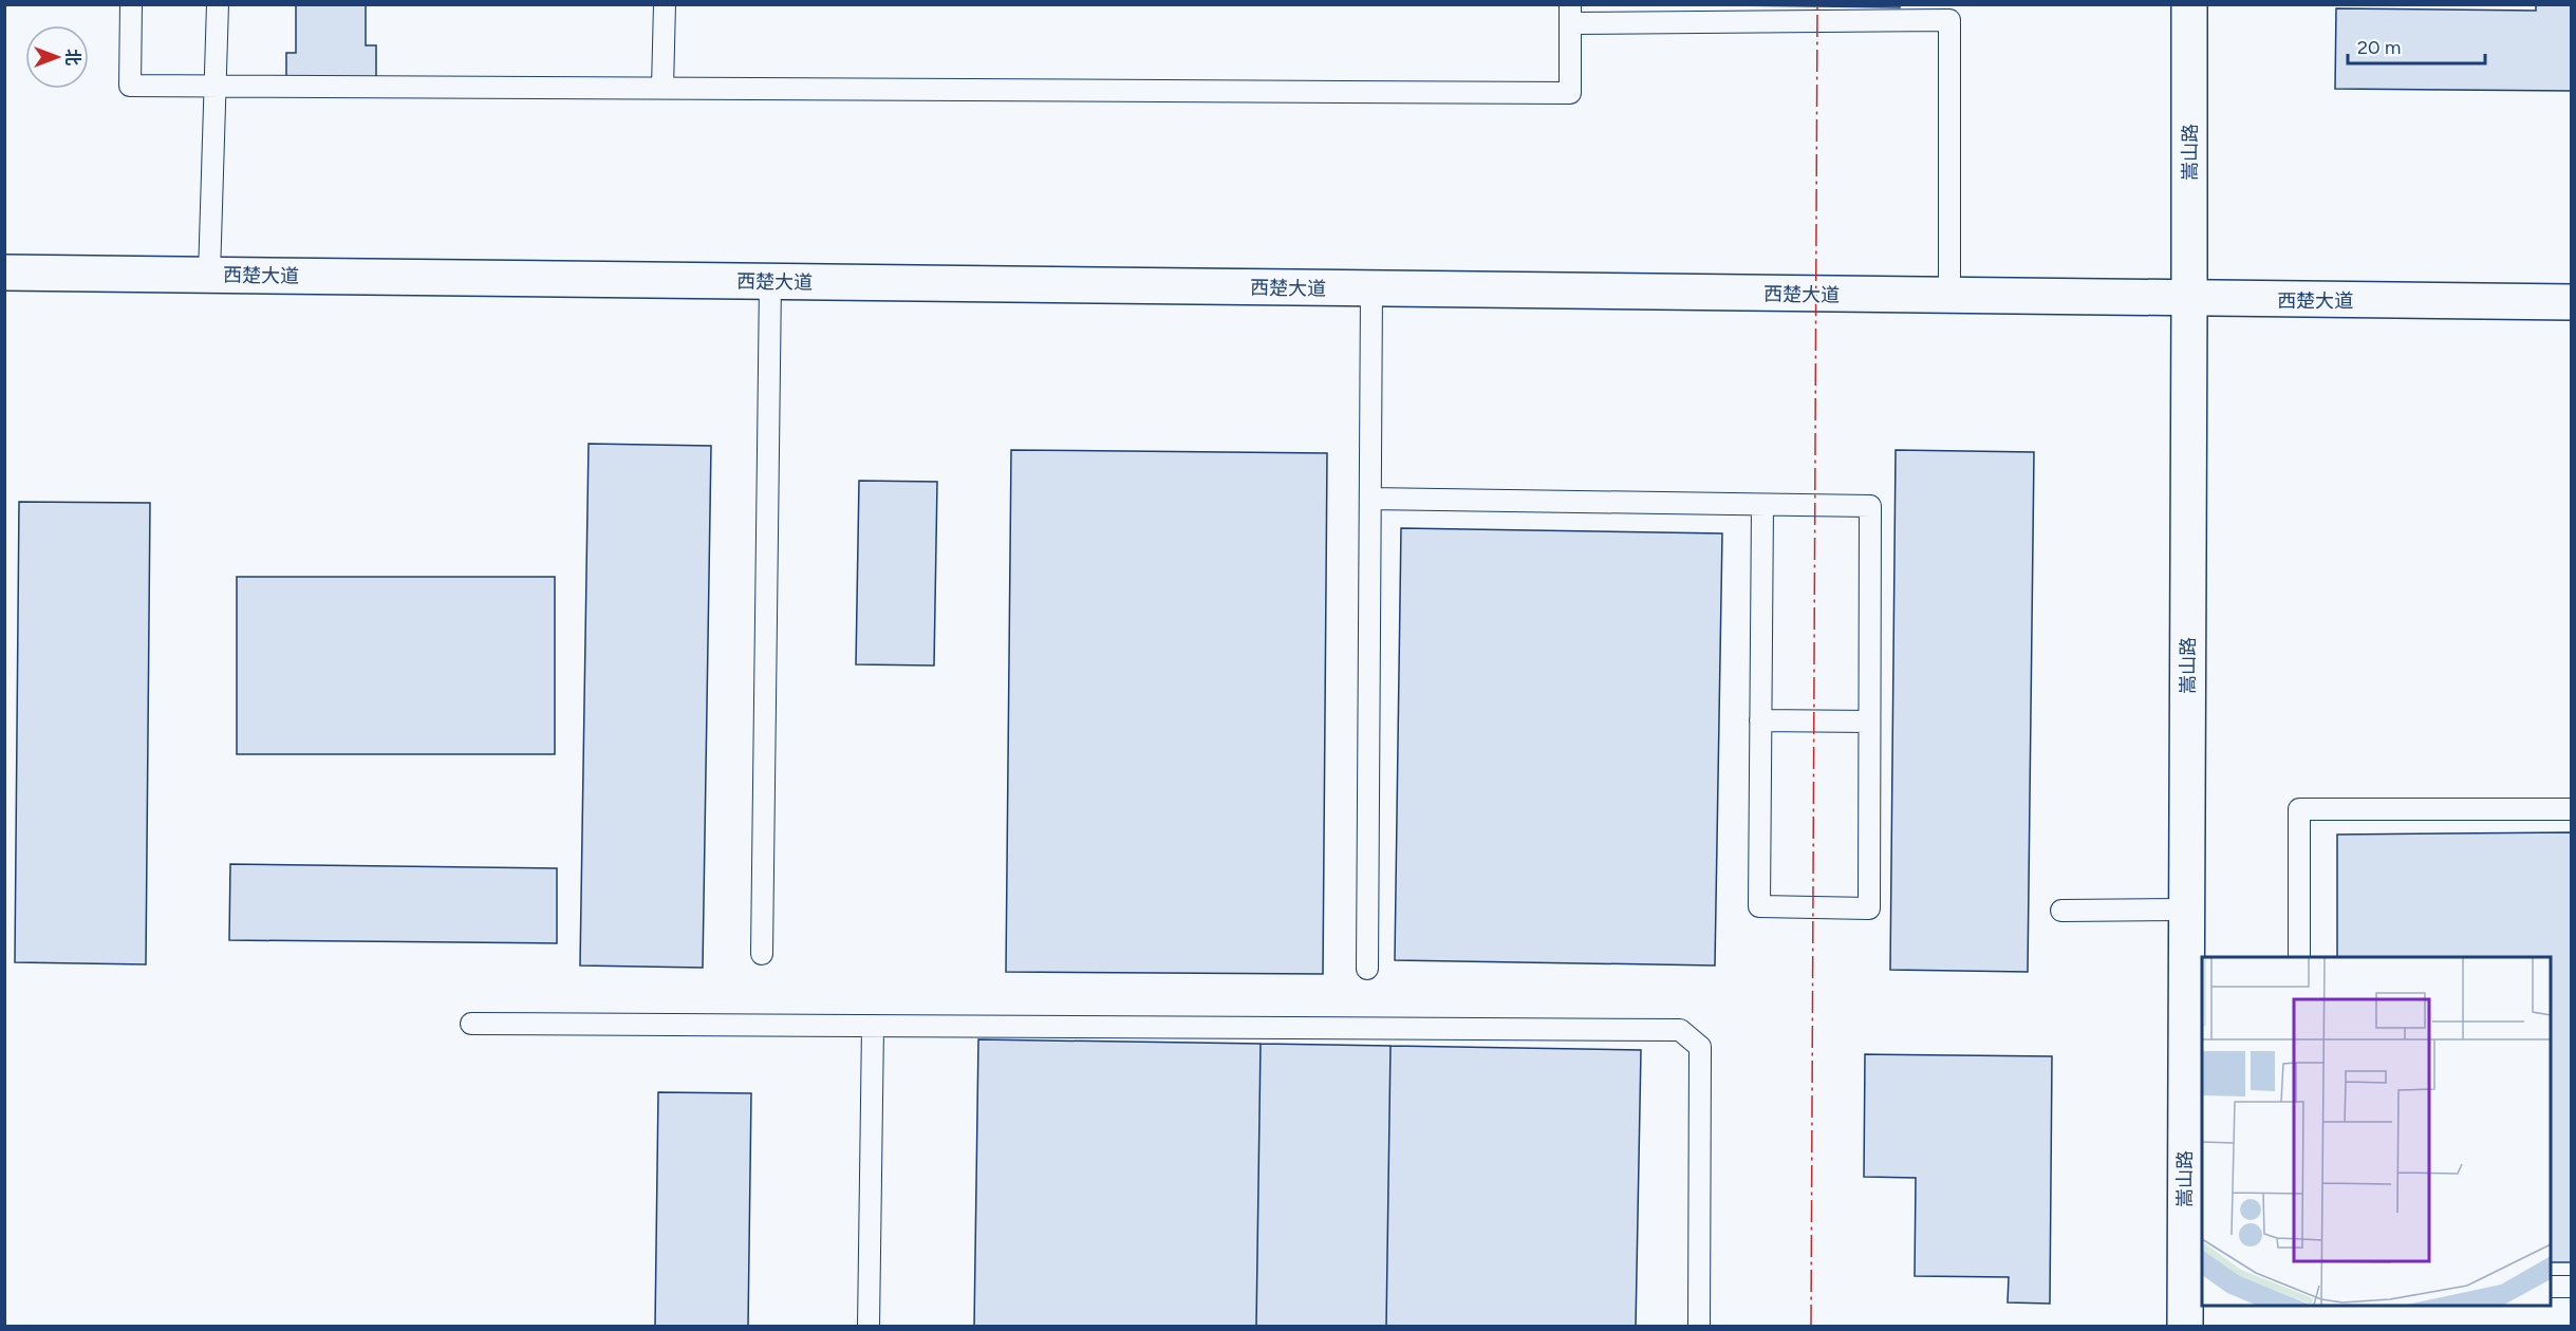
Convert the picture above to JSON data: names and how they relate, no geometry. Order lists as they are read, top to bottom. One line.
{"streets":{"main road":["嵩山路","西楚大道"]},"crossings":[["嵩山路","西楚大道"]],"scale_bar":"20 m","north":"right"}
